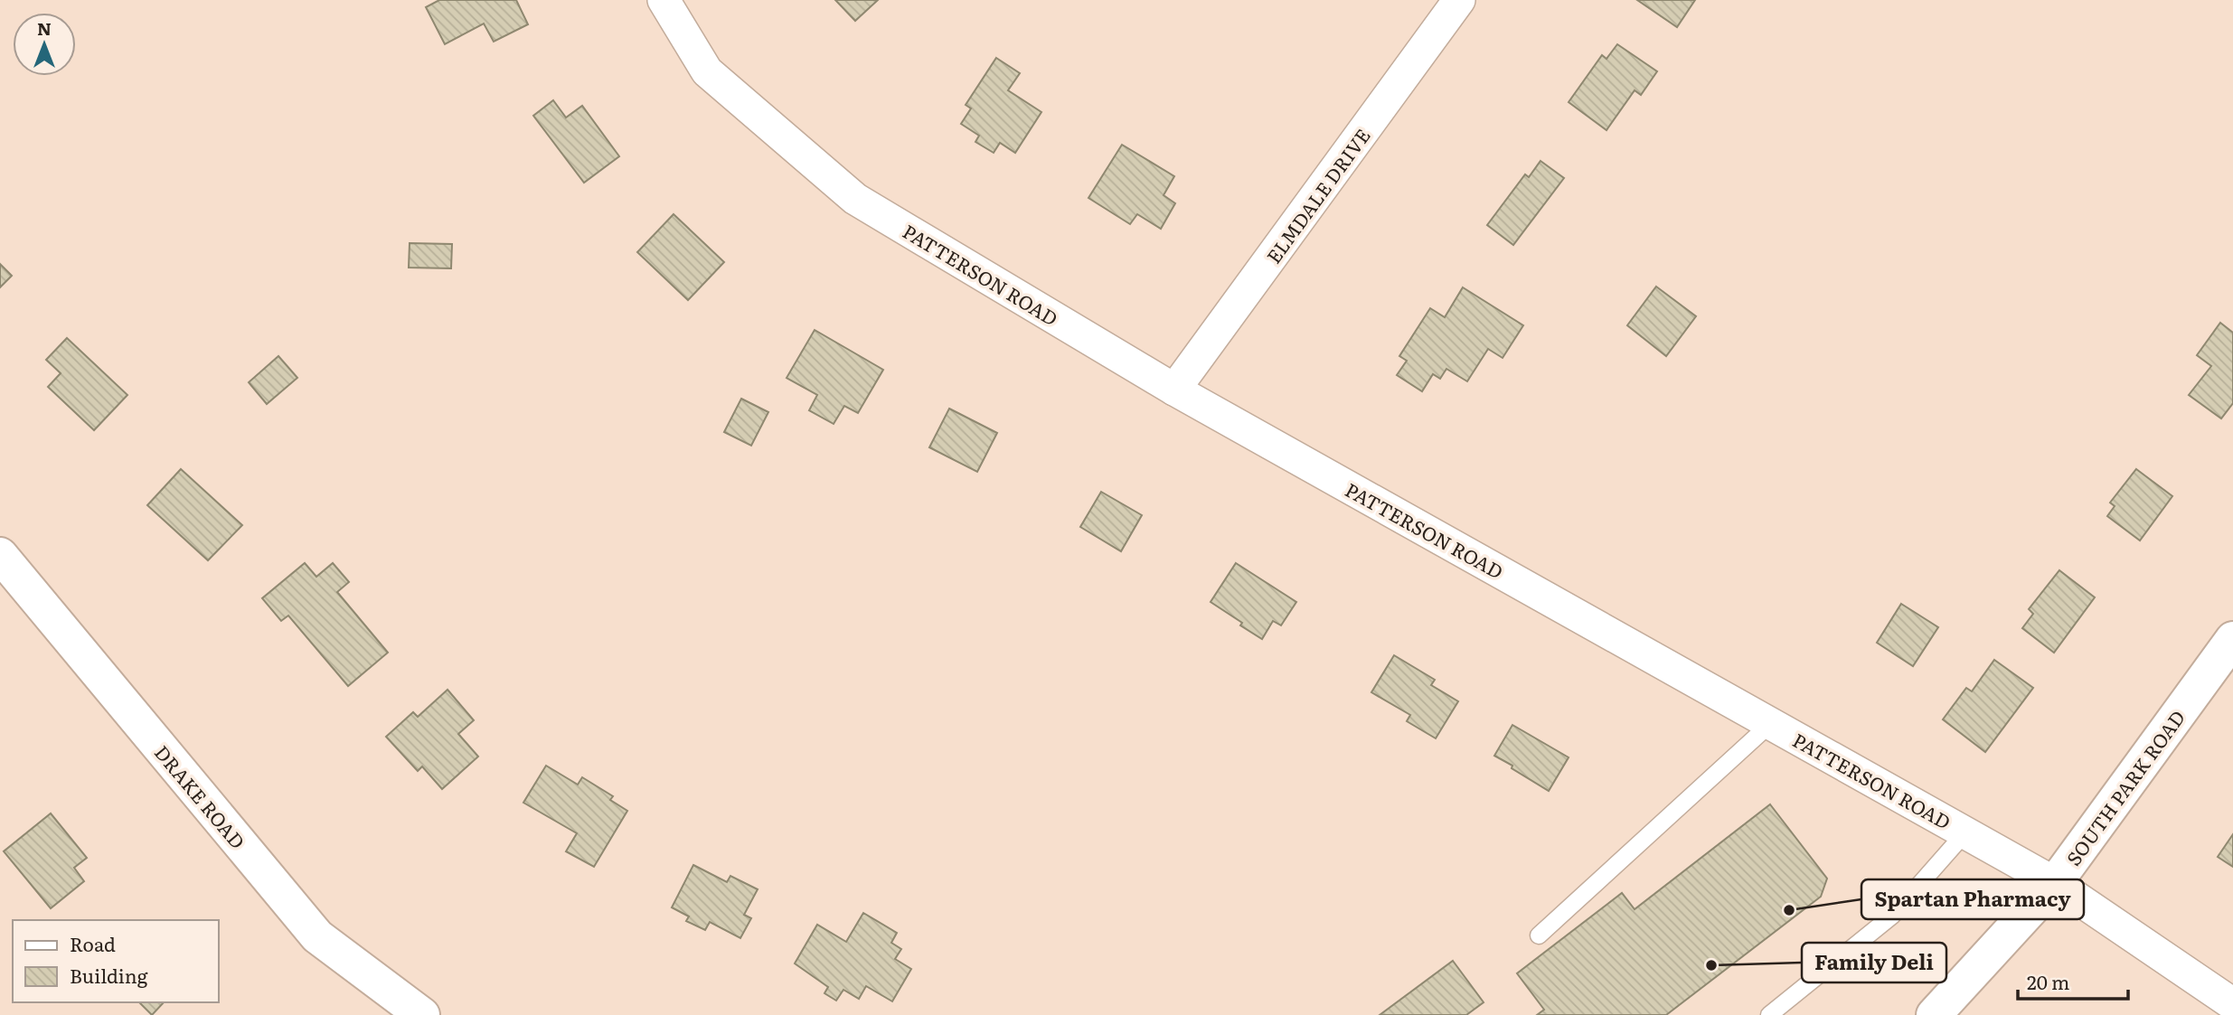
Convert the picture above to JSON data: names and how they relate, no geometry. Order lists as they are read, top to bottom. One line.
{"streets":{"street":["ELMDALE DRIVE","PATTERSON ROAD","SOUTH PARK ROAD","DRAKE ROAD"]},"crossings":[["ELMDALE DRIVE","PATTERSON ROAD"],["PATTERSON ROAD","SOUTH PARK ROAD"]],"places":["Spartan Pharmacy","Family Deli"],"legend":["Road","Building"],"scale_bar":"20 m","north":"top"}
